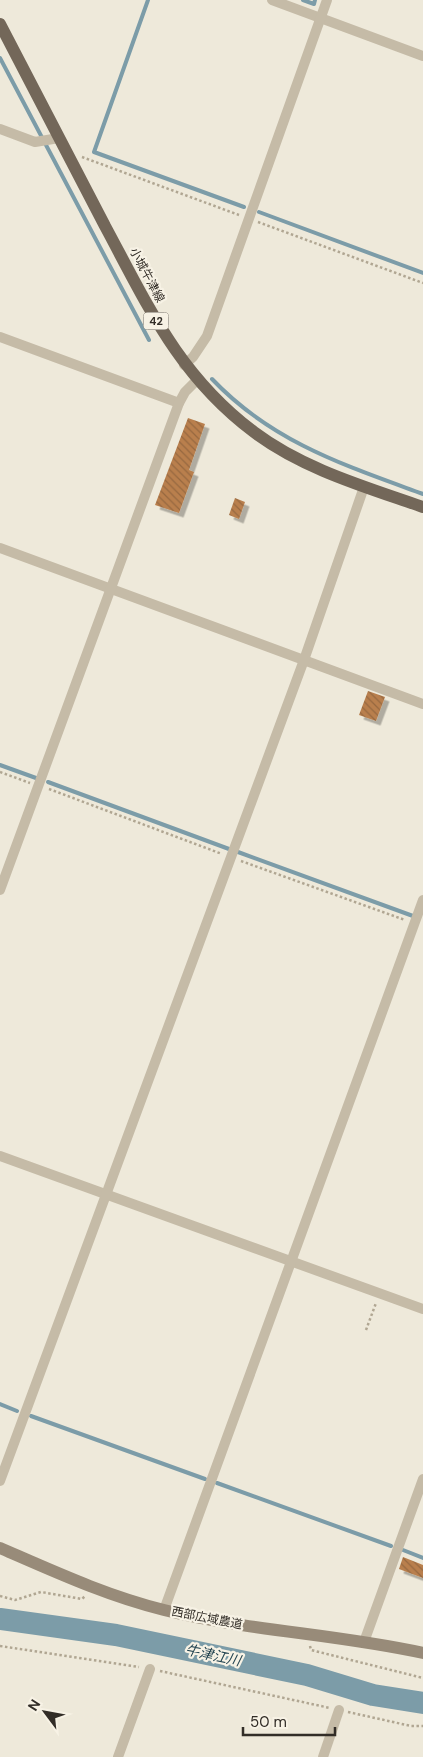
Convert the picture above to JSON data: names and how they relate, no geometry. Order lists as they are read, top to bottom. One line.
{"streets":{"main road":["小城牛津線","42"],"street":["西部広域農道"]},"water":["牛津江川"],"scale_bar":"50 m","north":"top left"}
